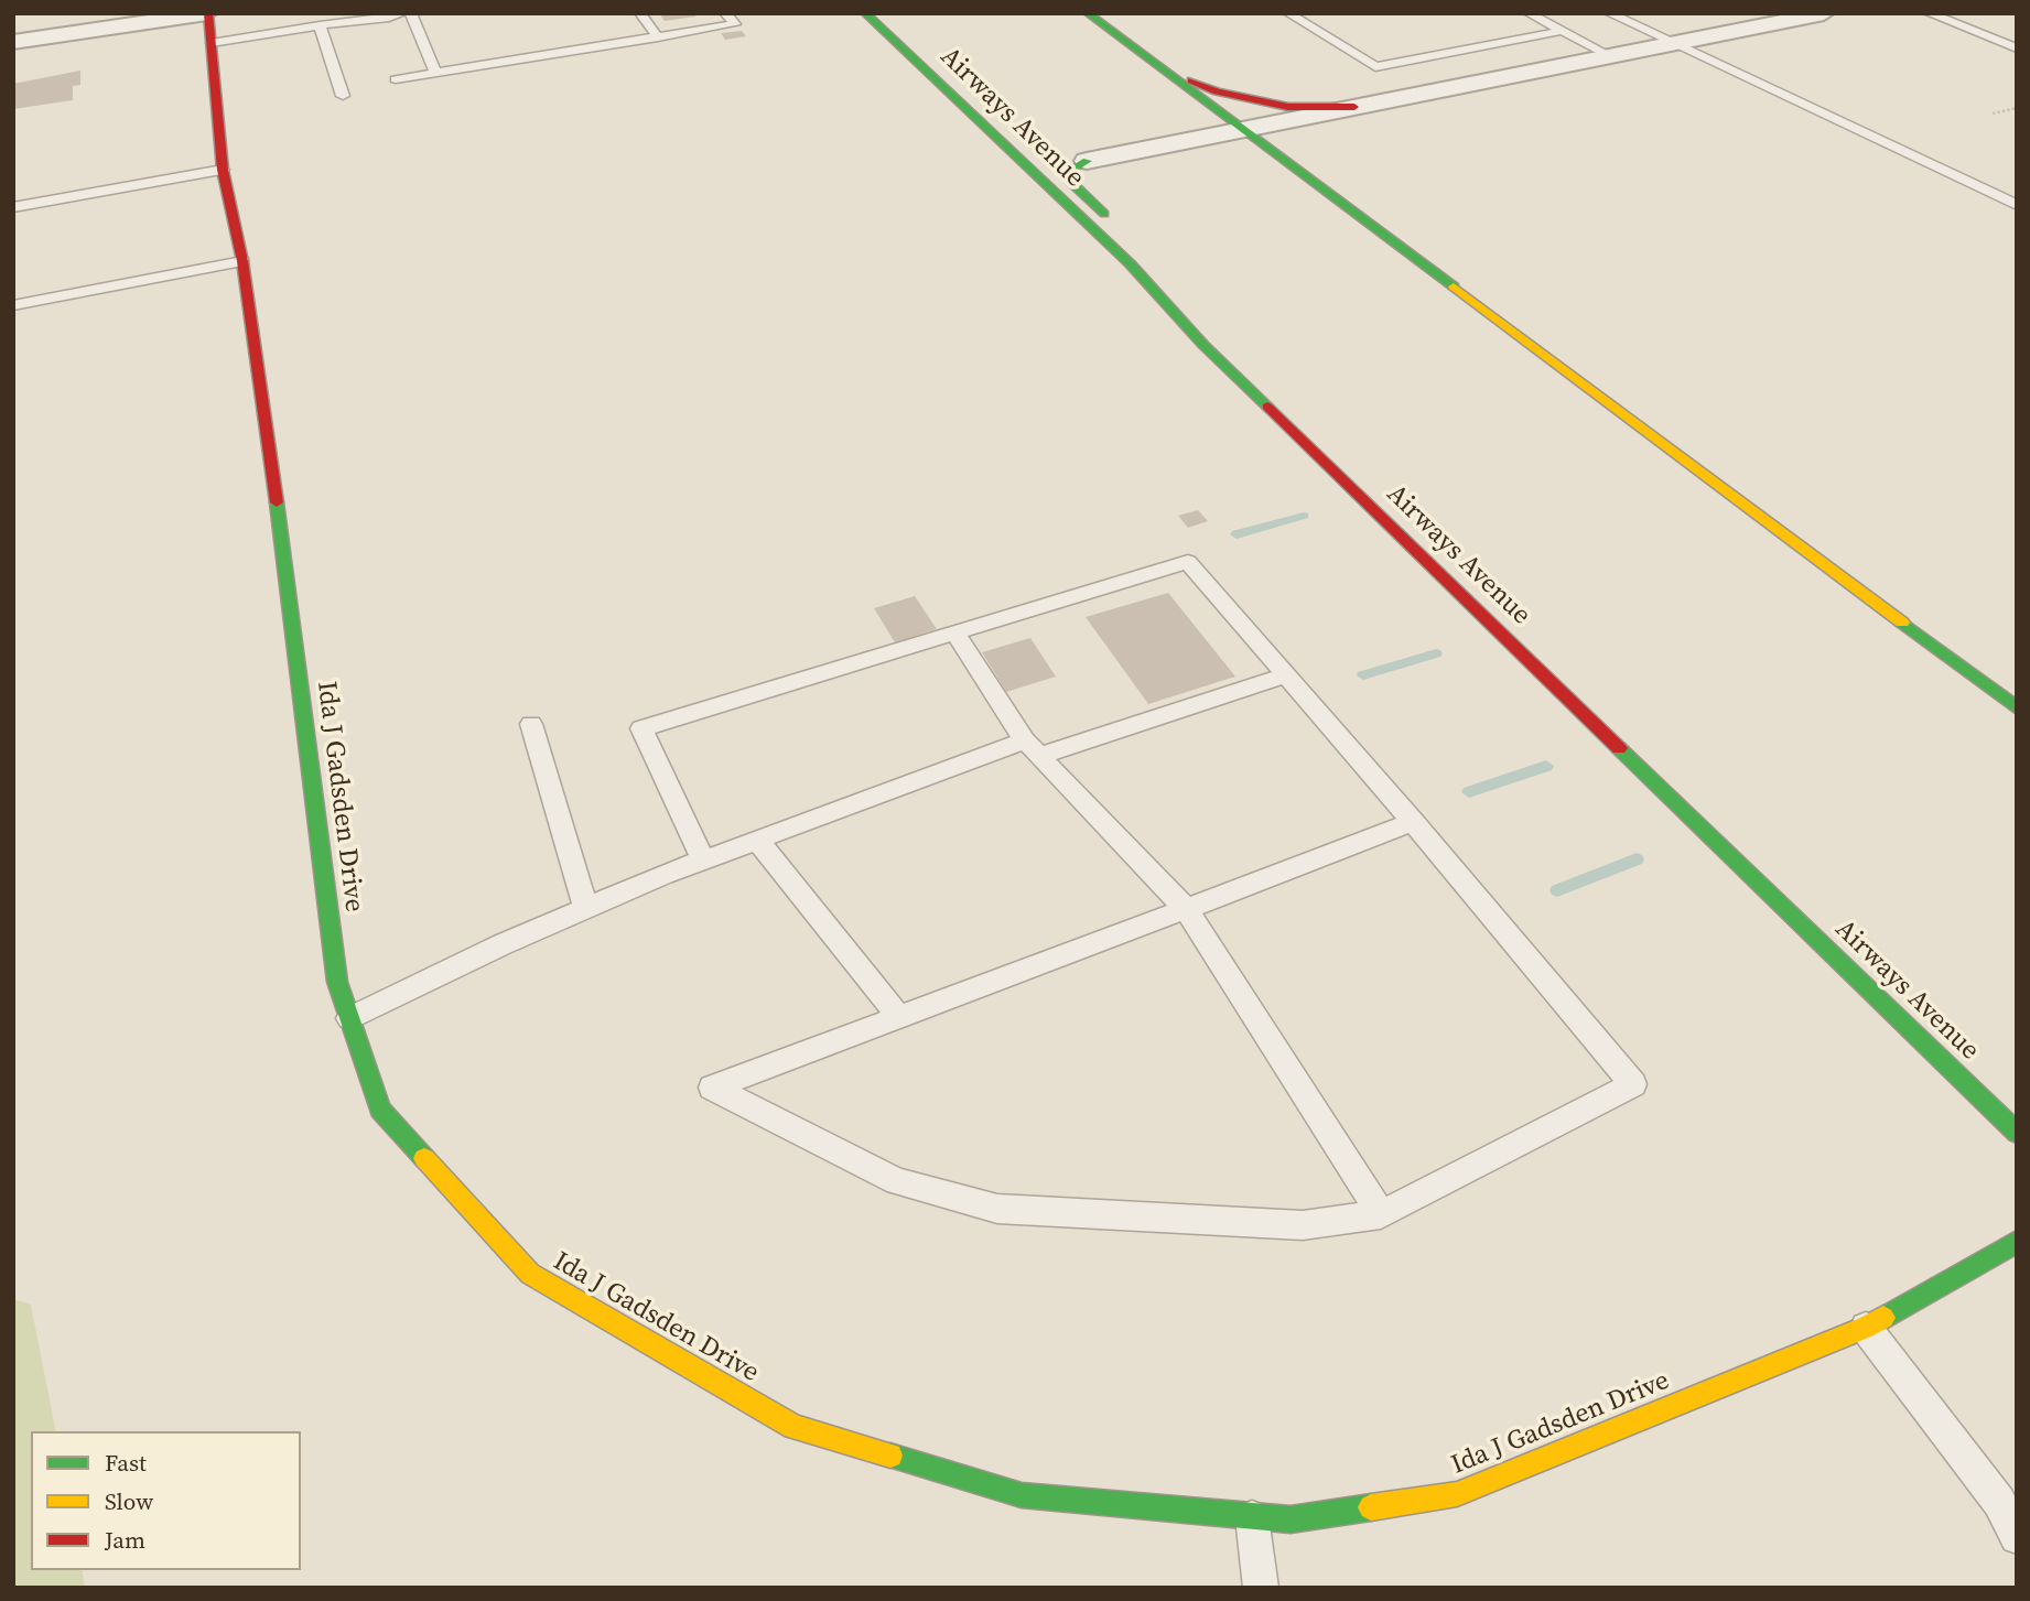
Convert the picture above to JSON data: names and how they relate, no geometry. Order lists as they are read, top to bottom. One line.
{"streets":{"main road":["Airways Avenue","Ida J Gadsden Drive"]},"legend":["Fast","Slow","Jam"]}
